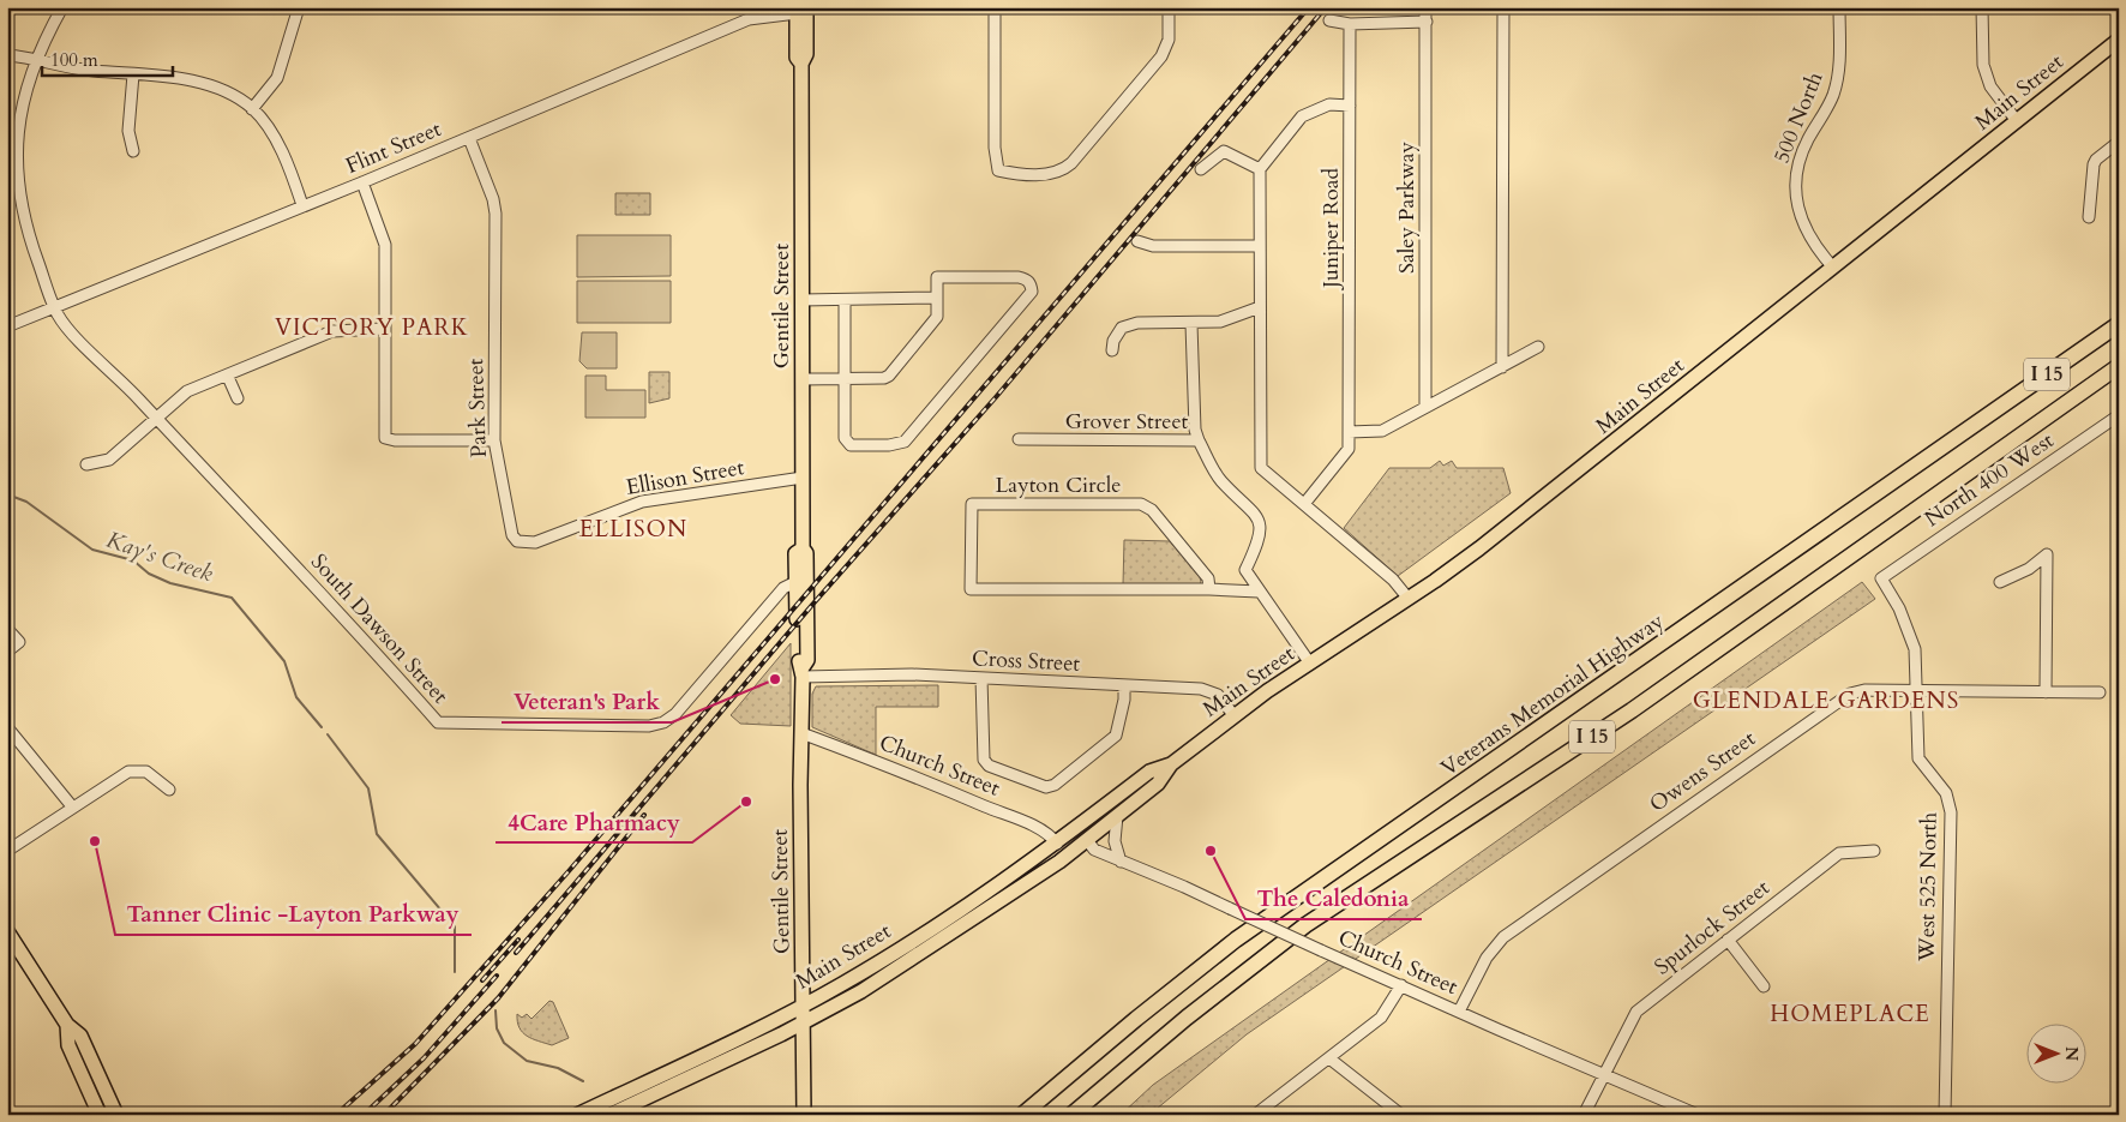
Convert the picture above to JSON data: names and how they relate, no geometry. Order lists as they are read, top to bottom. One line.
{"streets":{"highway":["I 15","Veterans Memorial Highway"],"main road":["Main Street","Gentile Street"],"street":["500 North","Flint Street","Saley Parkway","Juniper Road","Park Street","Grover Street","Ellison Street","North 400 West","Layton Circle","South Dawson Street","Cross Street","Church Street","Owens Street","West 525 North","Spurlock Street"]},"crossings":[["Main Street","500 North"],["Main Street","Gentile Street"],["Main Street","Cross Street"],["Main Street","Church Street"],["Flint Street","Gentile Street"],["Flint Street","Park Street"],["Flint Street","South Dawson Street"],["Gentile Street","Ellison Street"],["Gentile Street","South Dawson Street"],["Gentile Street","Cross Street"],["Gentile Street","Church Street"],["Park Street","Ellison Street"],["Grover Street","Layton Circle"],["North 400 West","West 525 North"],["Church Street","Owens Street"],["Church Street","Spurlock Street"],["Owens Street","West 525 North"]],"districts":["VICTORY PARK","ELLISON","GLENDALE GARDENS","HOMEPLACE"],"water":["Kay's Creek"],"places":["Veteran's Park","4Care Pharmacy","Tanner Clinic -Layton Parkway","The Caledonia"],"scale_bar":"100 m","north":"right"}
